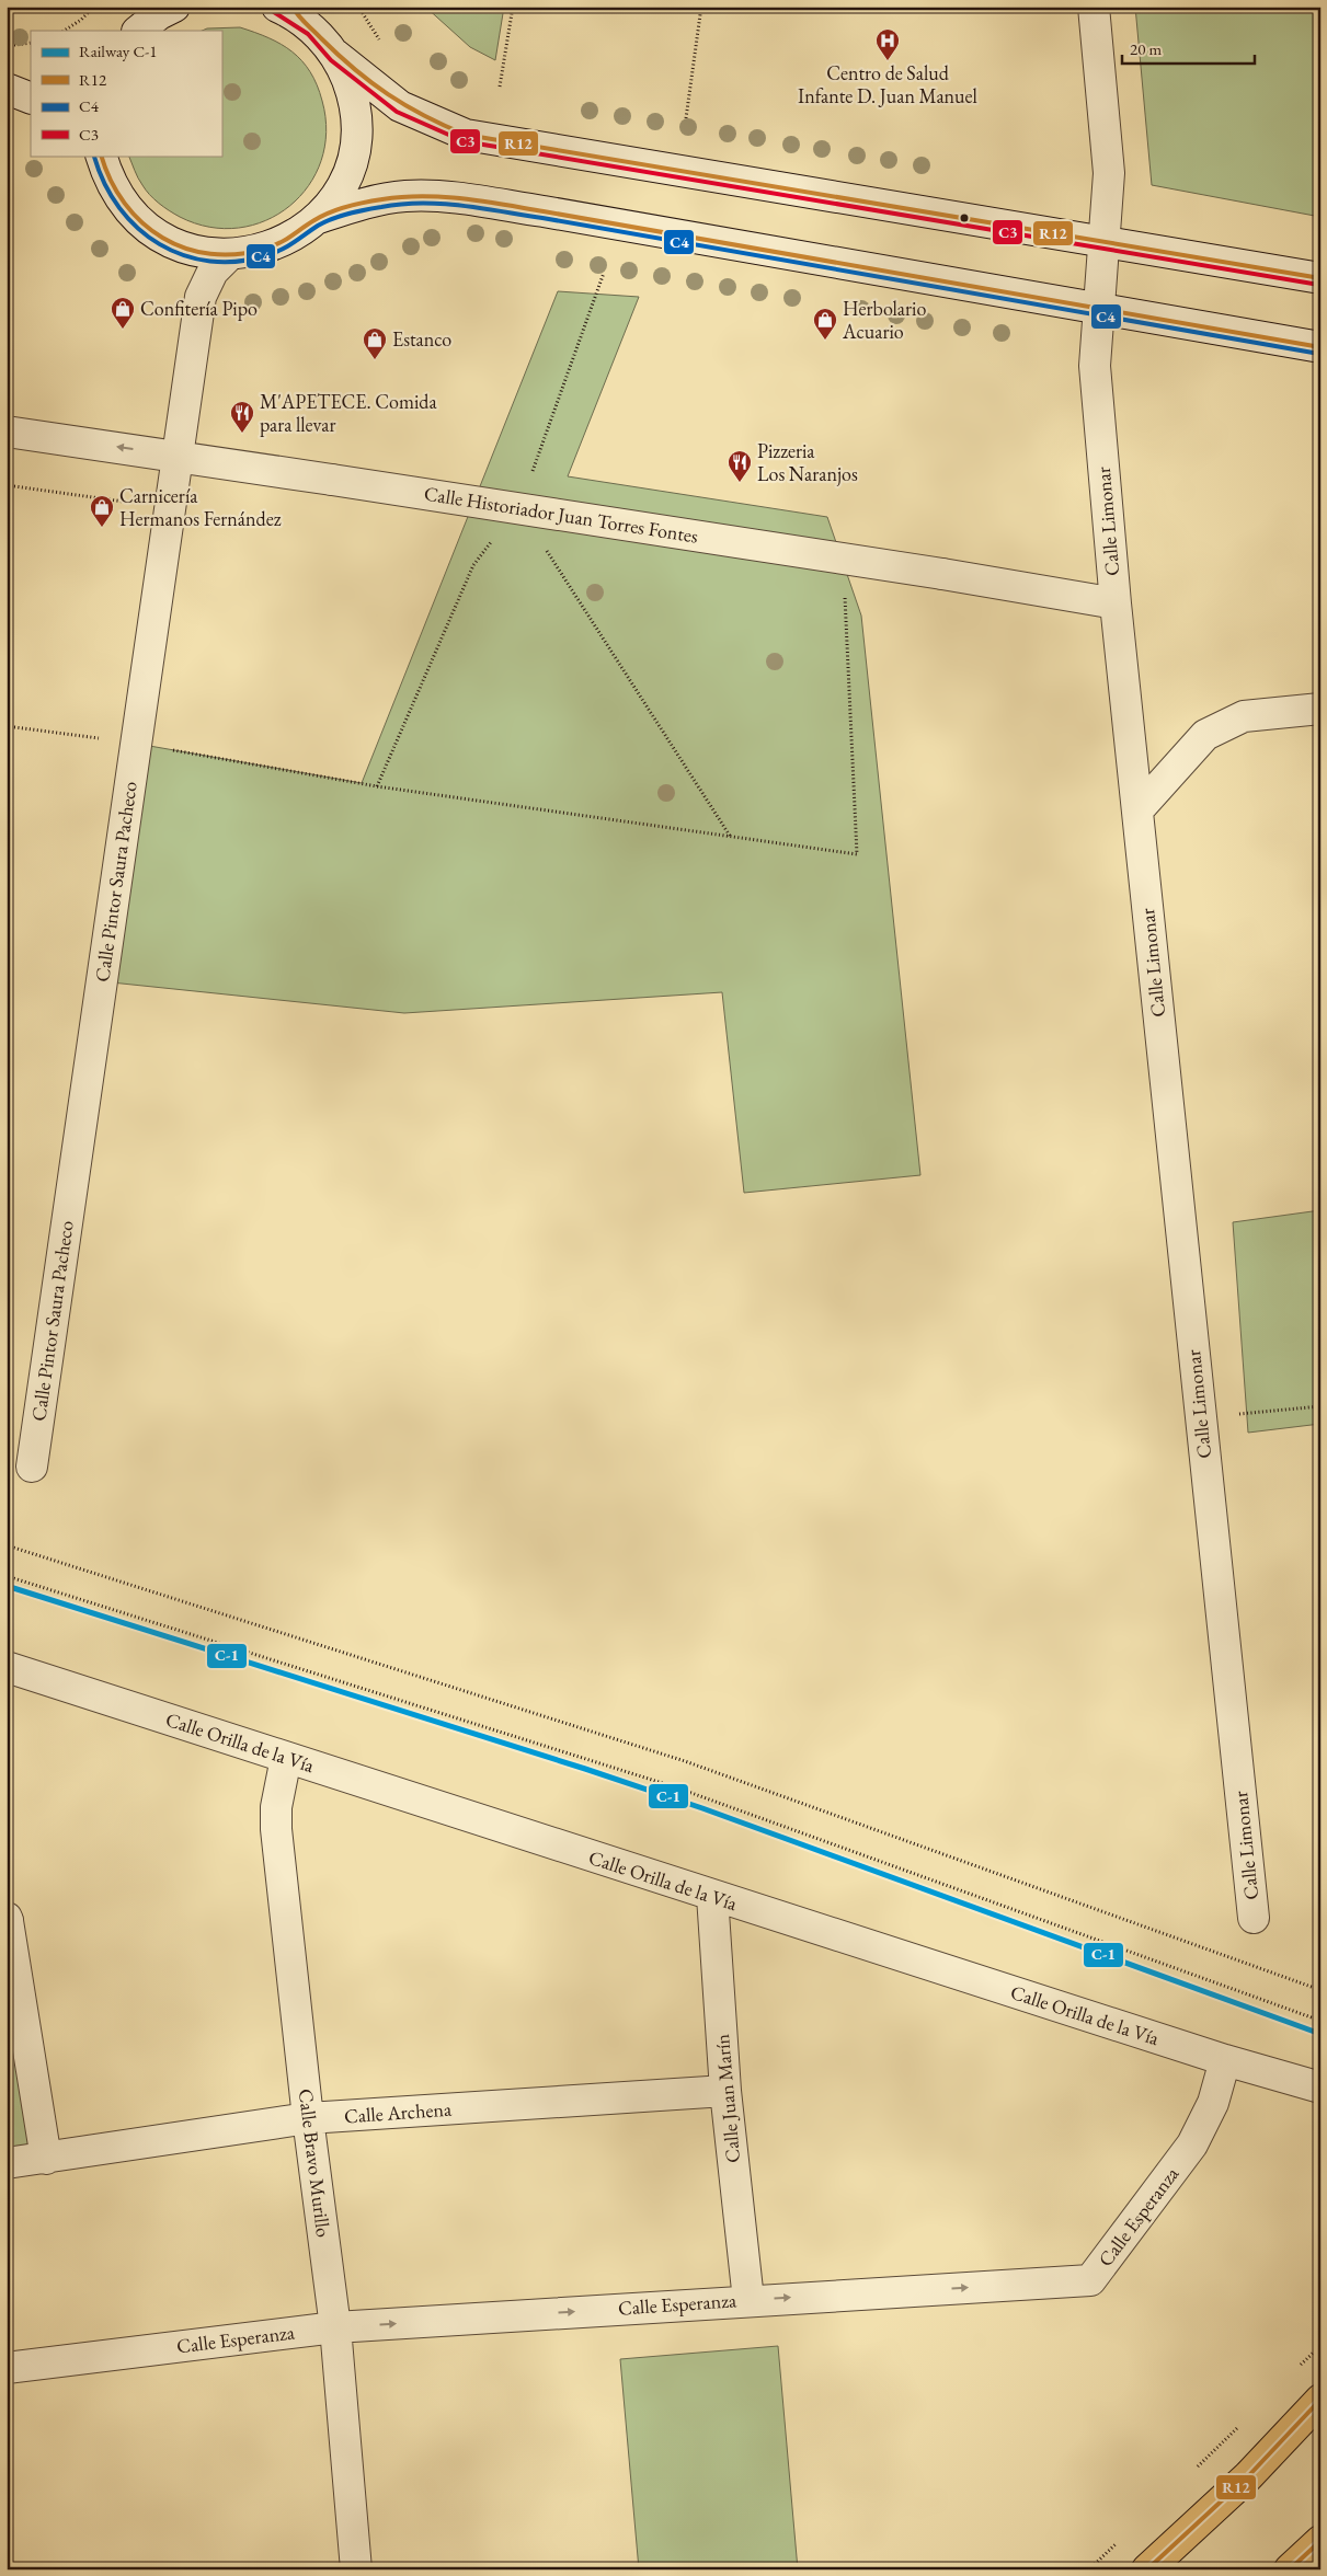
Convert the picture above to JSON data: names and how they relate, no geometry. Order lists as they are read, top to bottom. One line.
{"streets":{"street":["Calle Historiador Juan Torres Fontes","Calle Limonar","Calle Pintor Saura Pacheco","Calle Orilla de la Vía","Calle Juan Marín","Calle Archena","Calle Bravo Murillo","Calle Esperanza"]},"crossings":[["Calle Historiador Juan Torres Fontes","Calle Limonar"],["Calle Historiador Juan Torres Fontes","Calle Pintor Saura Pacheco"],["Calle Orilla de la Vía","Calle Juan Marín"],["Calle Orilla de la Vía","Calle Bravo Murillo"],["Calle Orilla de la Vía","Calle Esperanza"],["Calle Juan Marín","Calle Archena"],["Calle Juan Marín","Calle Esperanza"],["Calle Archena","Calle Bravo Murillo"],["Calle Bravo Murillo","Calle Esperanza"]],"one_way":["Calle Esperanza"],"places":{"hospital":["Centro de Salud Infante D. Juan Manuel"],"shop":["Confitería Pipo","Herbolario Acuario","Estanco","Carnicería Hermanos Fernández"],"restaurant":["M'APETECE. Comida para llevar","Pizzeria Los Naranjos"]},"lines":["transit line R12","transit line C3","transit line C4","rail line C-1"],"legend":["Railway C-1","R12","C4","C3"],"scale_bar":"20 m"}
